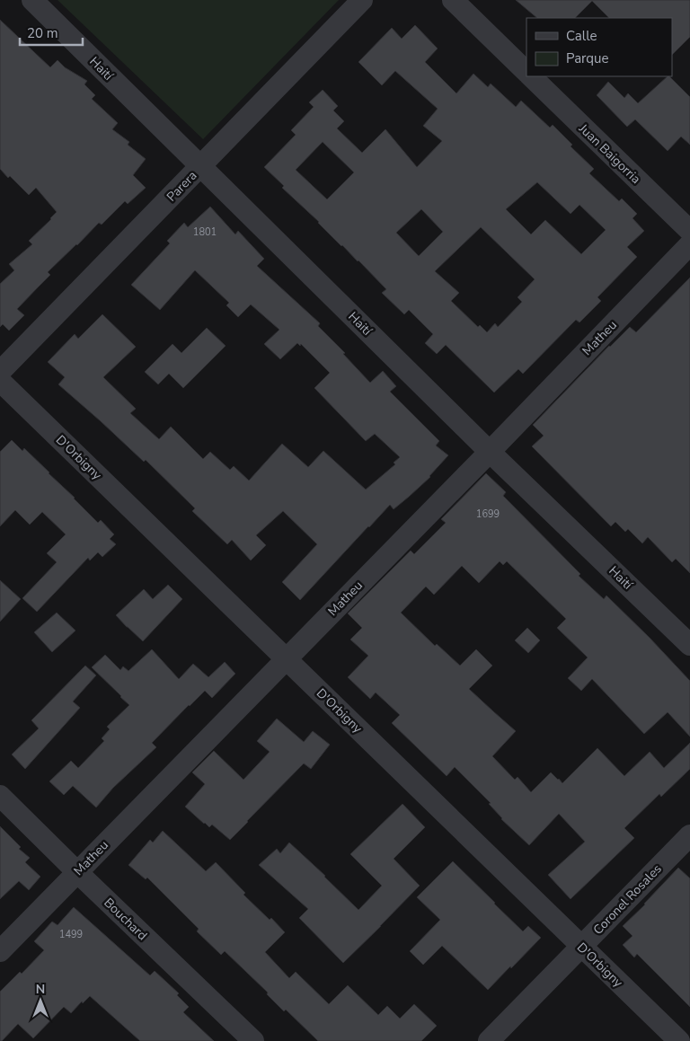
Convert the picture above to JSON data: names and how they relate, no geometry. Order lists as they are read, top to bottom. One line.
{"streets":{"street":["Haití","Juan Baigorria","Parera","Matheu","D'Orbigny","Coronel Rosales","Bouchard"]},"crossings":[["Haití","Parera"],["Haití","Matheu"],["Matheu","D'Orbigny"],["Matheu","Bouchard"],["D'Orbigny","Coronel Rosales"]],"house_numbers":["1801","1699","1499"],"legend":["Calle","Parque"],"scale_bar":"20 m","north":"top"}
